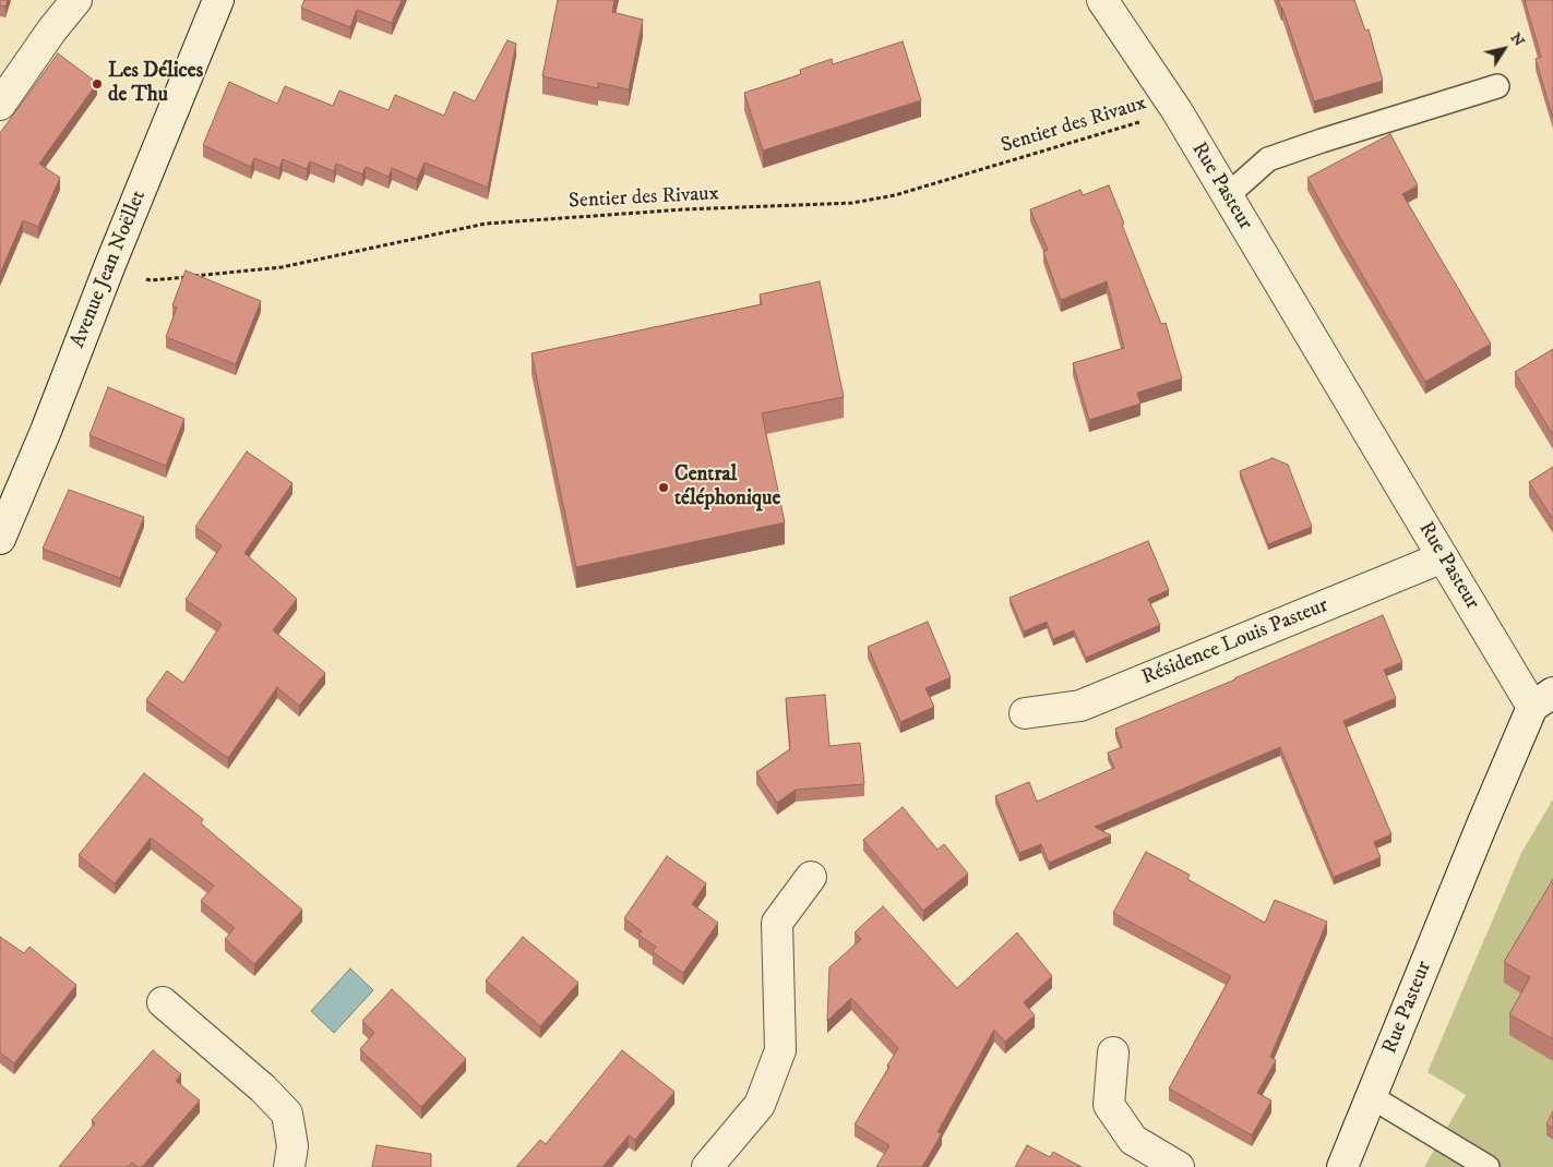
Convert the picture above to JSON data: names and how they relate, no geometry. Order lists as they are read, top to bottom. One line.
{"streets":{"street":["Rue Pasteur","Avenue Jean Noëllet","Résidence Louis Pasteur"],"path":["Sentier des Rivaux"]},"crossings":[["Sentier des Rivaux","Rue Pasteur"],["Sentier des Rivaux","Avenue Jean Noëllet"],["Rue Pasteur","Résidence Louis Pasteur"]],"places":["Les Délices de Thu","Central téléphonique"],"north":"top right"}
